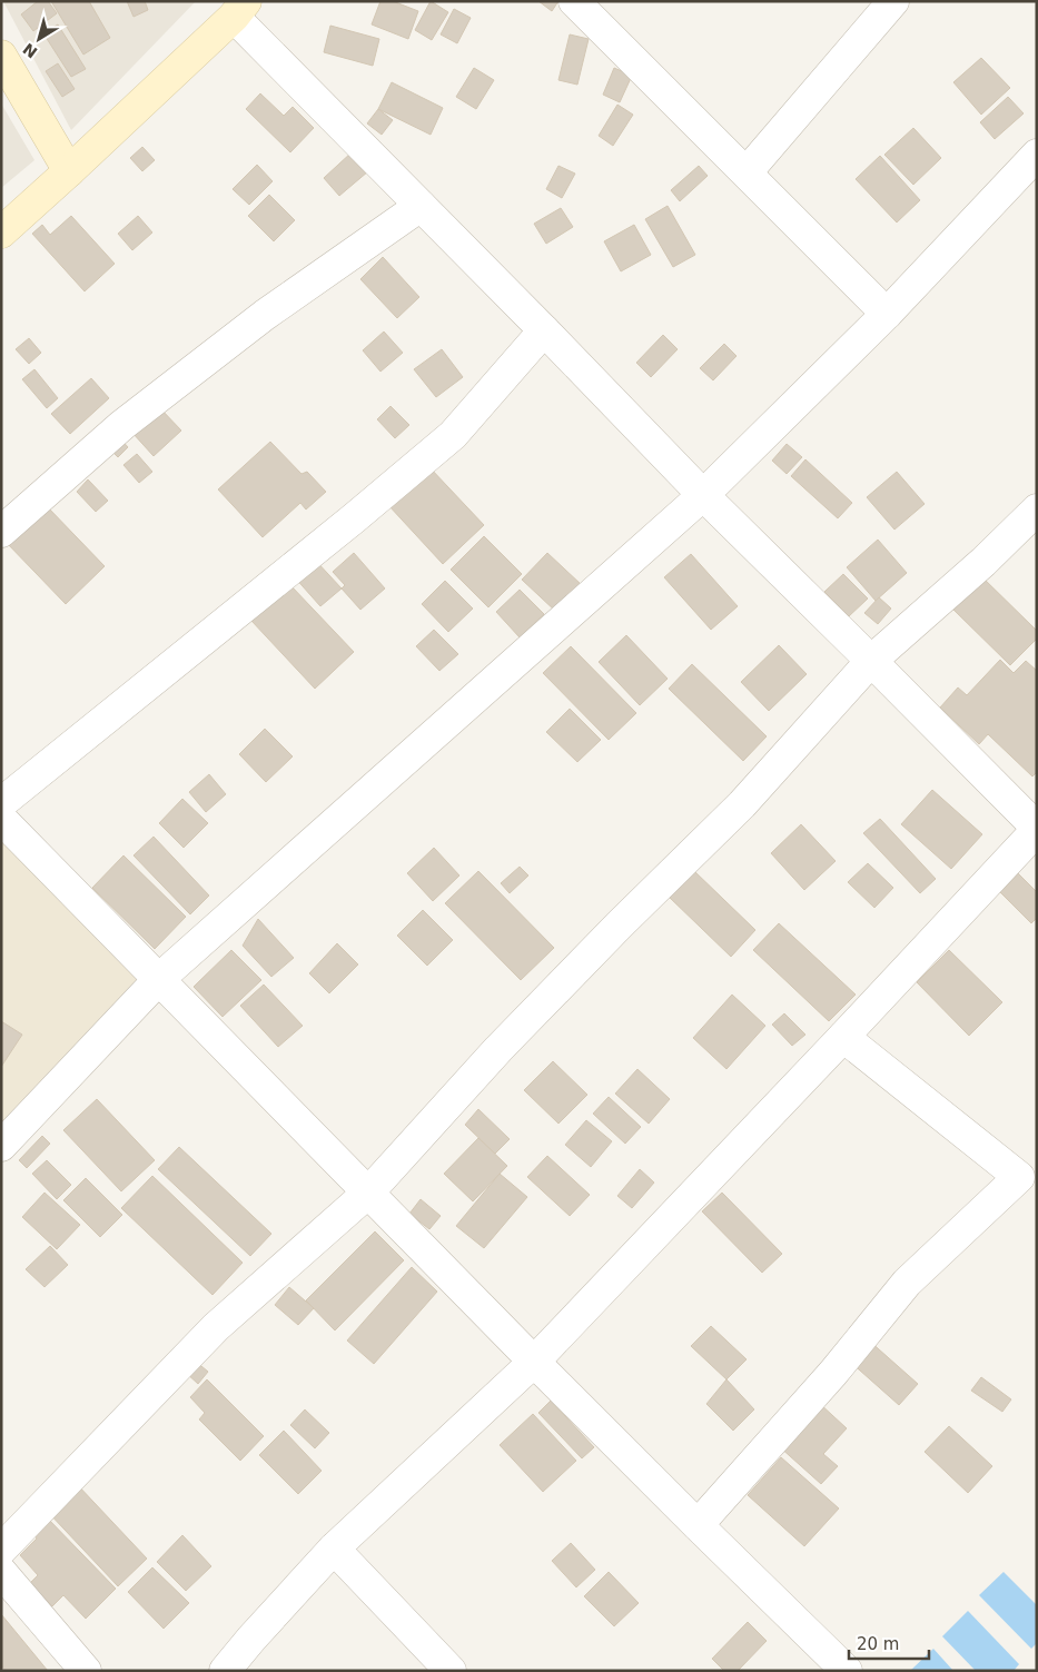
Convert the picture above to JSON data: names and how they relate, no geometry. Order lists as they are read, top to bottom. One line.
{"scale_bar":"20 m","north":"bottom left"}
